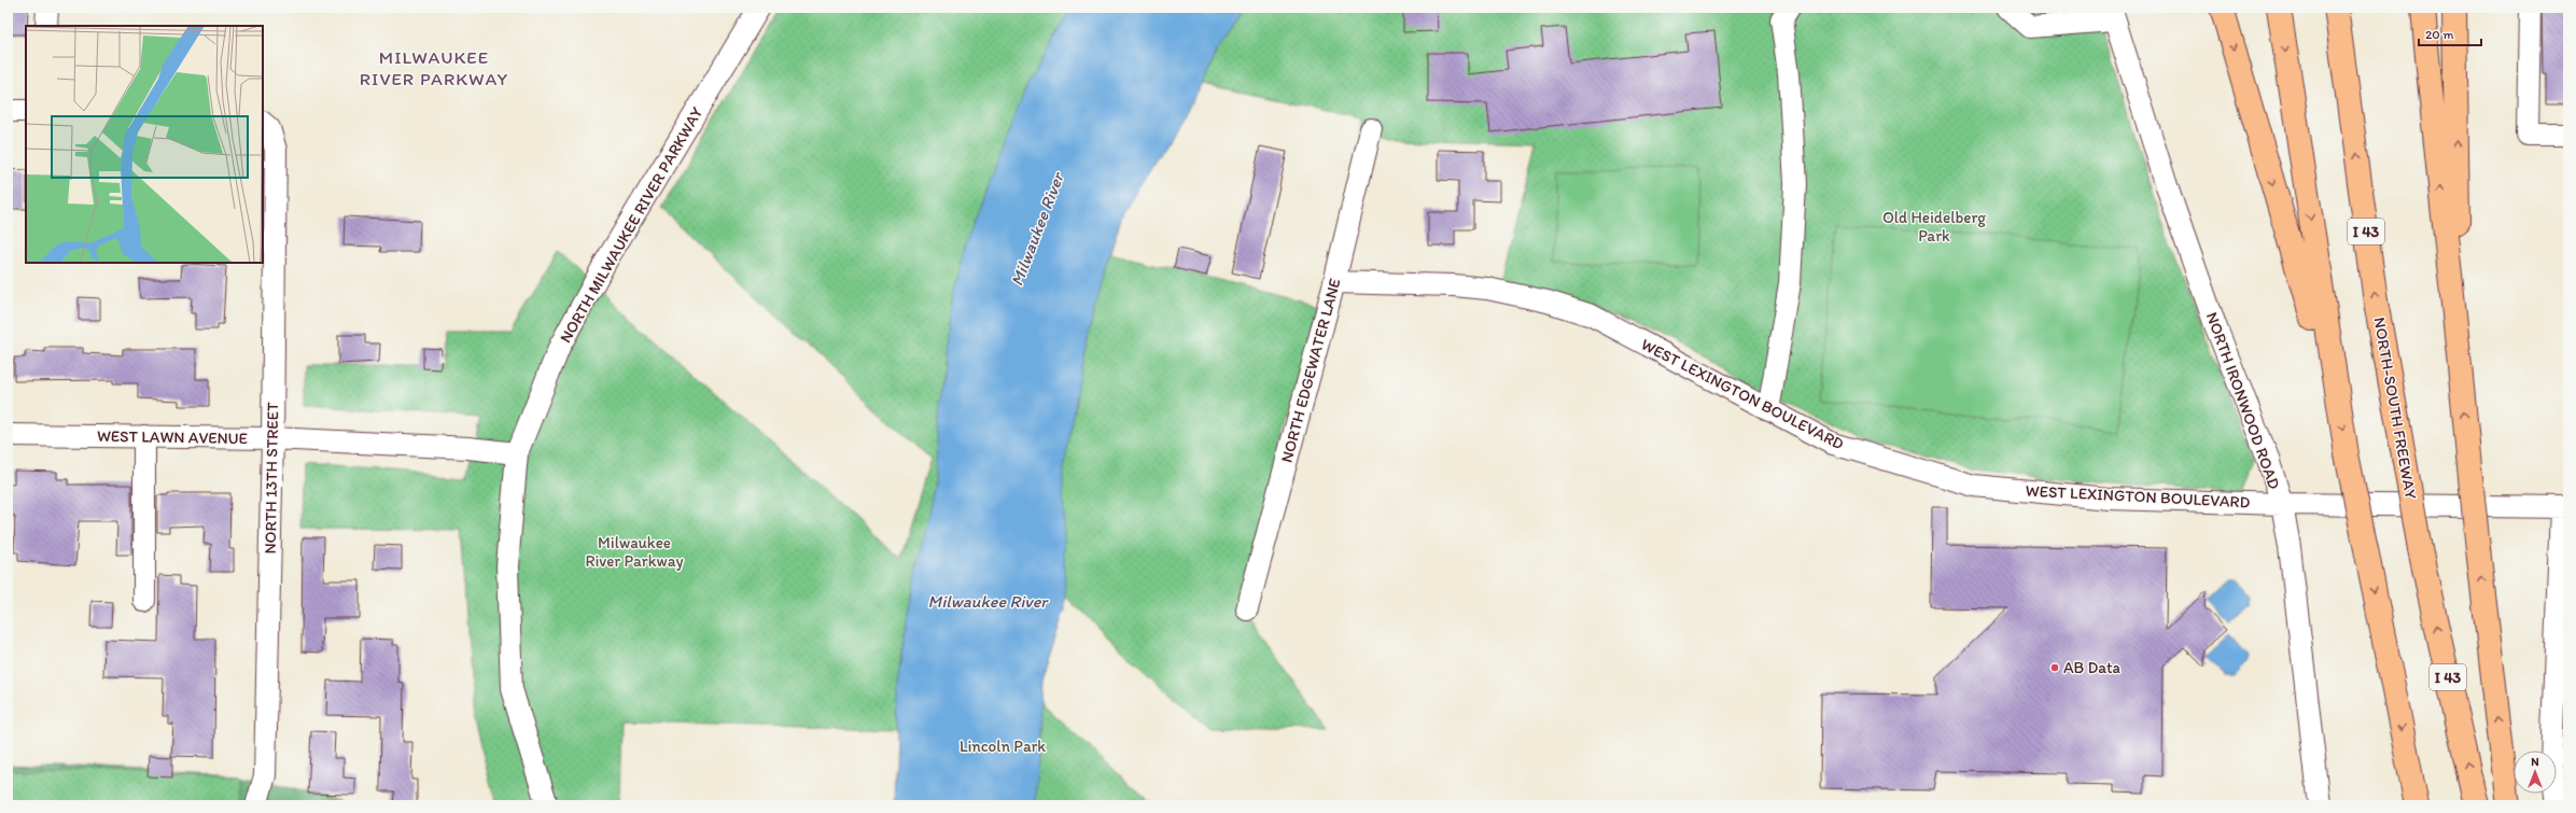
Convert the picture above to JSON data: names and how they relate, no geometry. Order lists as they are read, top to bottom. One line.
{"streets":{"highway":["I 43","NORTH-SOUTH FREEWAY"],"street":["NORTH MILWAUKEE RIVER PARKWAY","NORTH EDGEWATER LANE","WEST LEXINGTON BOULEVARD","NORTH IRONWOOD ROAD","WEST LAWN AVENUE","NORTH 13TH STREET"]},"crossings":[["NORTH MILWAUKEE RIVER PARKWAY","WEST LAWN AVENUE"],["NORTH EDGEWATER LANE","WEST LEXINGTON BOULEVARD"],["WEST LEXINGTON BOULEVARD","NORTH IRONWOOD ROAD"],["WEST LAWN AVENUE","NORTH 13TH STREET"]],"districts":["MILWAUKEE RIVER PARKWAY"],"water":["Milwaukee River"],"parks":["Old Heidelberg Park","Milwaukee River Parkway","Lincoln Park"],"places":["AB Data"],"scale_bar":"20 m","north":"top"}
